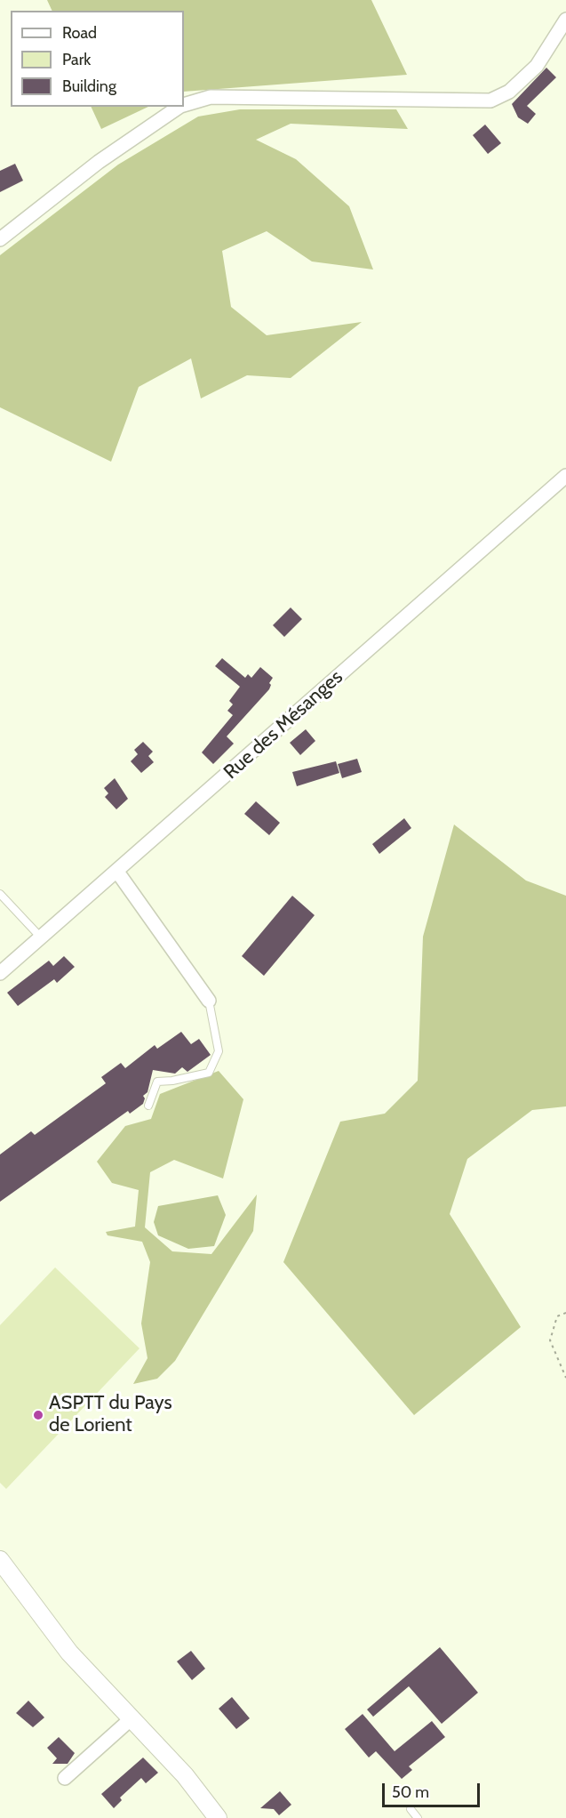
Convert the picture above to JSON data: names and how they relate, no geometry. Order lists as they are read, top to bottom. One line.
{"streets":{"street":["Rue des Mésanges"]},"places":["ASPTT du Pays de Lorient"],"legend":["Road","Park","Building"],"scale_bar":"50 m"}
